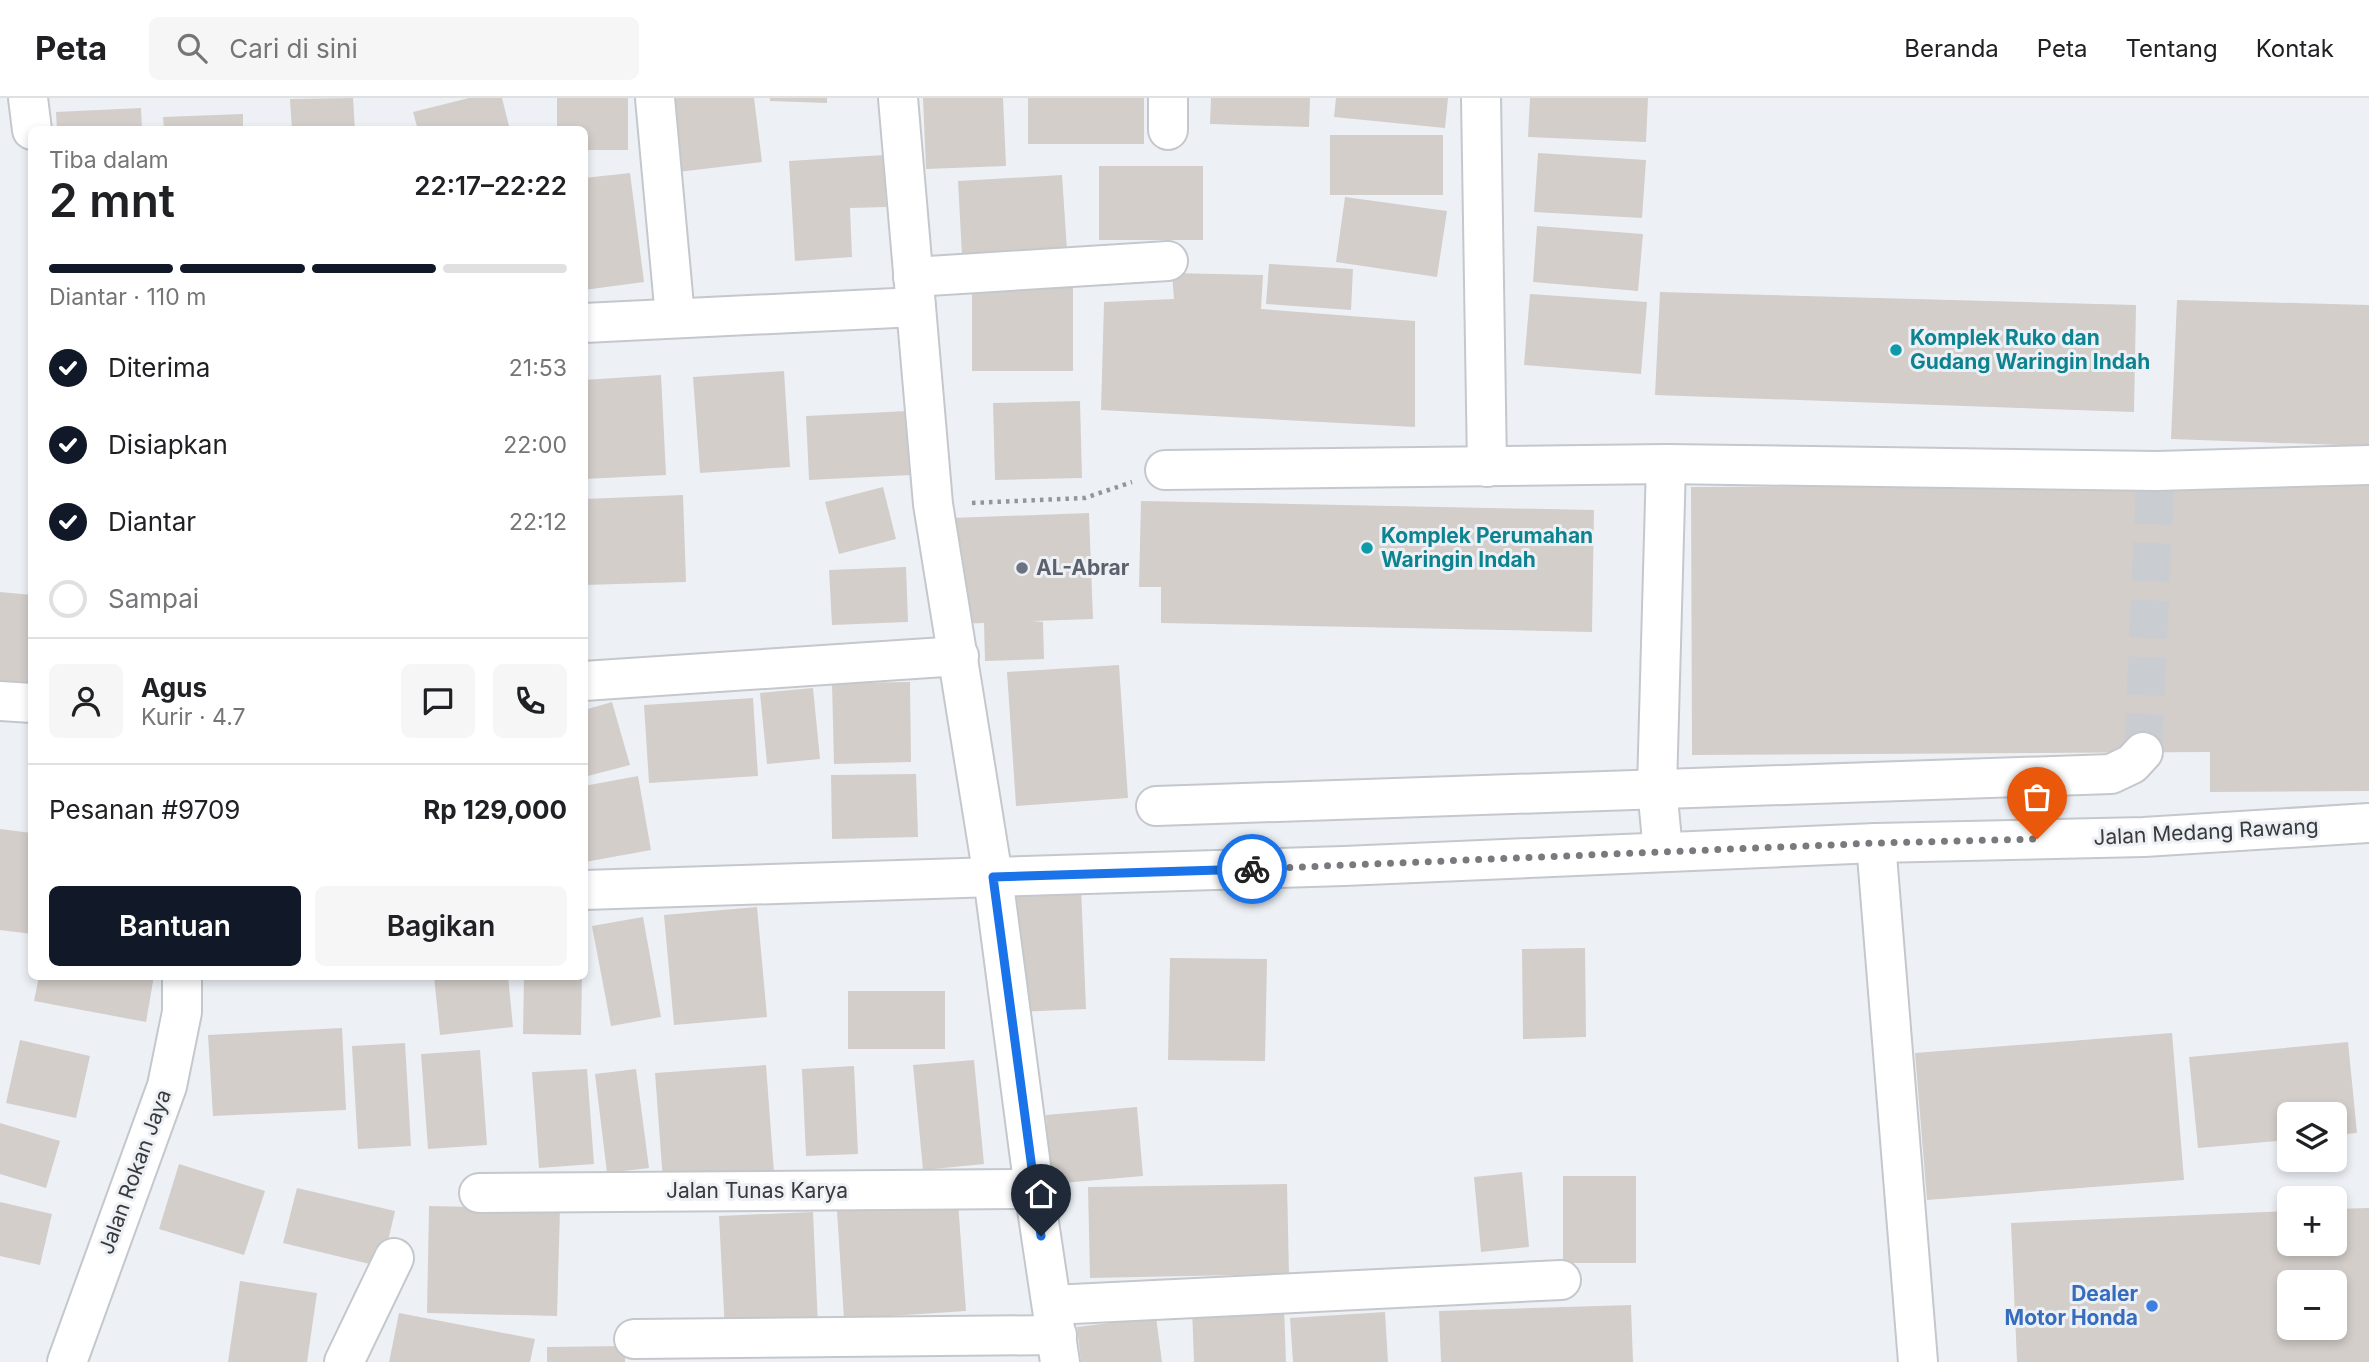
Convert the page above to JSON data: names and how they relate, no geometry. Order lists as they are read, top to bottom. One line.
{"streets":{"street":["Jalan Medang Rawang","Jalan Rokan Jaya","Jalan Tunas Karya"]},"places":["Komplek Ruko dan Gudang Waringin Indah","Komplek Perumahan Waringin Indah","AL-Abrar","Dealer Motor Honda"],"page":{"header":"Peta","search":"Cari di sini","nav":["Beranda","Peta","Tentang","Kontak"],"heading":["2 mnt","Tiba dalam","22:17–22:22"],"panel":["Agus","Kurir · 4.7","Pesanan #9709","Rp 129,000"],"bar":"Diantar · 110 m","list":[["Diterima","21:53"],["Disiapkan","22:00"],["Diantar","22:12"],"Sampai"],"buttons":["Bantuan","Bagikan"],"map_buttons":["+","−"]}}
